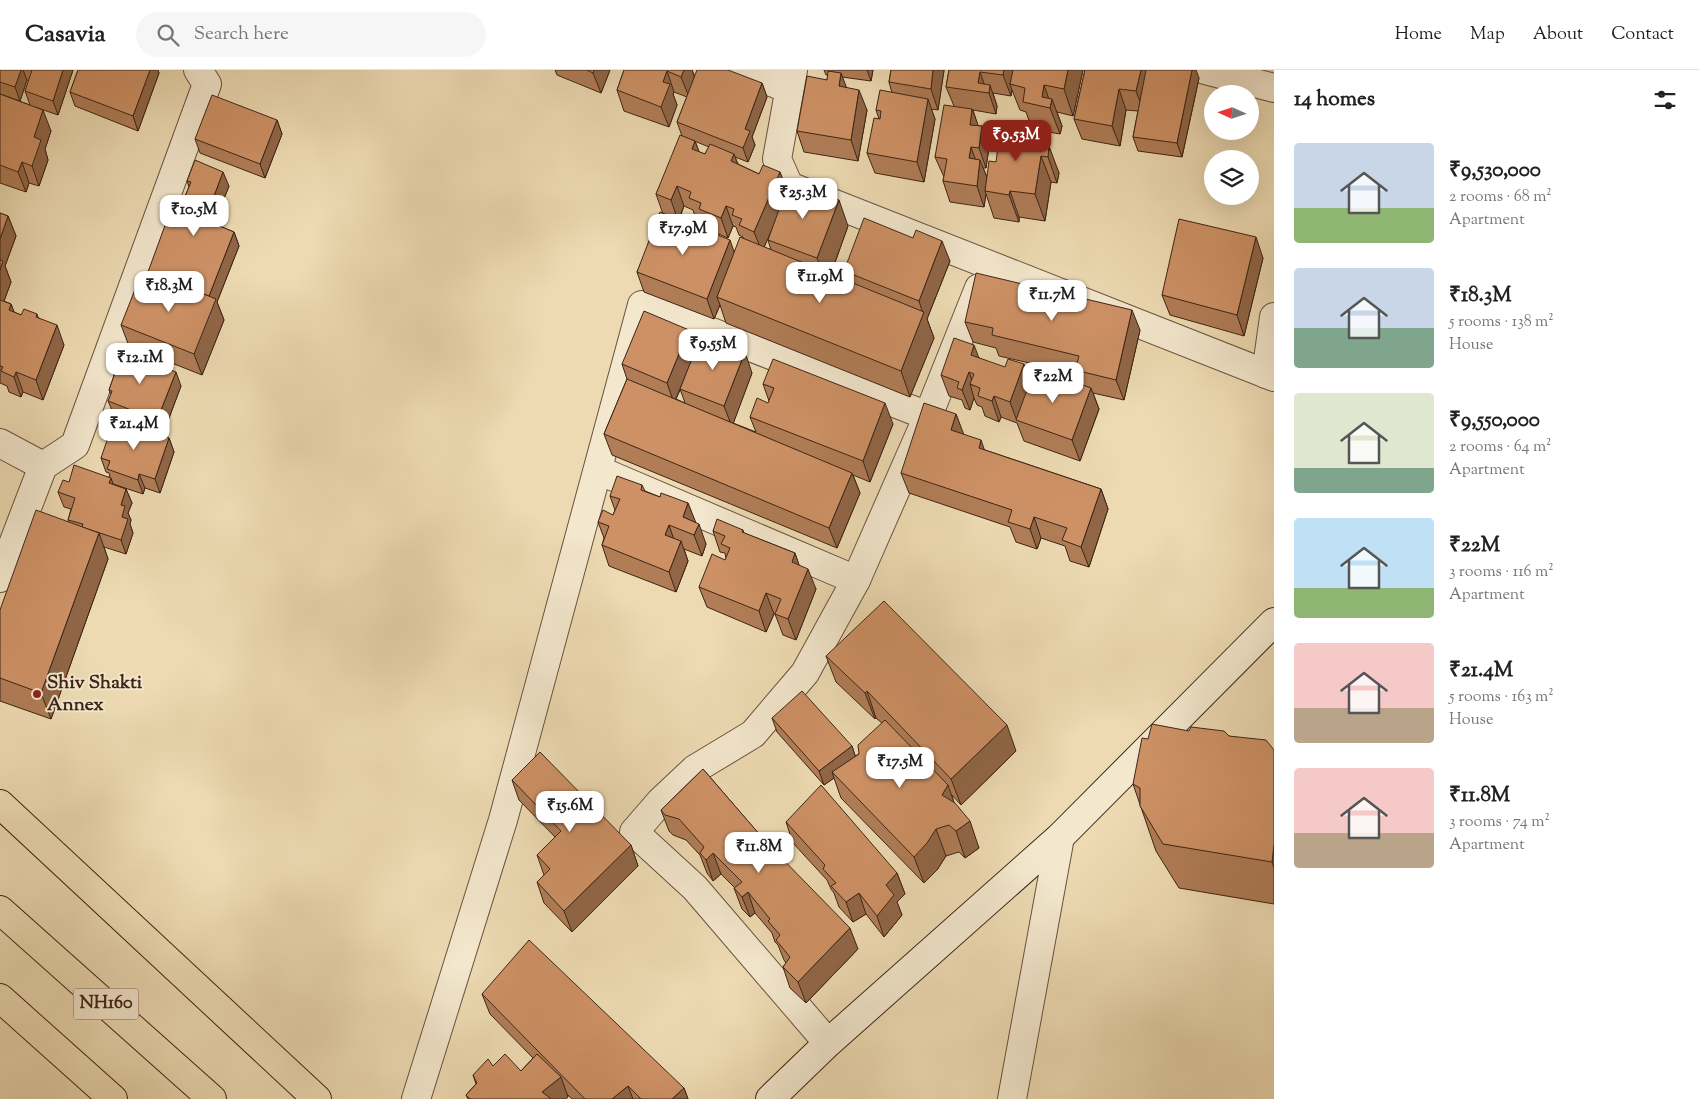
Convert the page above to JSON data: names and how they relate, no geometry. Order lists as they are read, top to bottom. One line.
{"streets":{"main road":["NH160"]},"places":["Shiv Shakti Annex"],"north":"left","page":{"header":"Casavia","search":"Search here","nav":["Home","Map","About","Contact"],"heading":"14 homes","price":["₹9.53M","₹25.3M","₹10.5M","₹17.9M","₹11.9M","₹18.3M","₹11.7M","₹9.55M","₹12.1M","₹22M","₹21.4M","₹17.5M","₹15.6M","₹11.8M"],"list":[{"name":"₹9,530,000","note":"2 rooms · 68 m² · Apartment"},{"name":"₹18.3M","note":"5 rooms · 138 m² · House"},{"name":"₹9,550,000","note":"2 rooms · 64 m² · Apartment"},{"name":"₹22M","note":"3 rooms · 116 m² · Apartment"},{"name":"₹21.4M","note":"5 rooms · 163 m² · House"},{"name":"₹11.8M","note":"3 rooms · 74 m² · Apartment"}]}}
